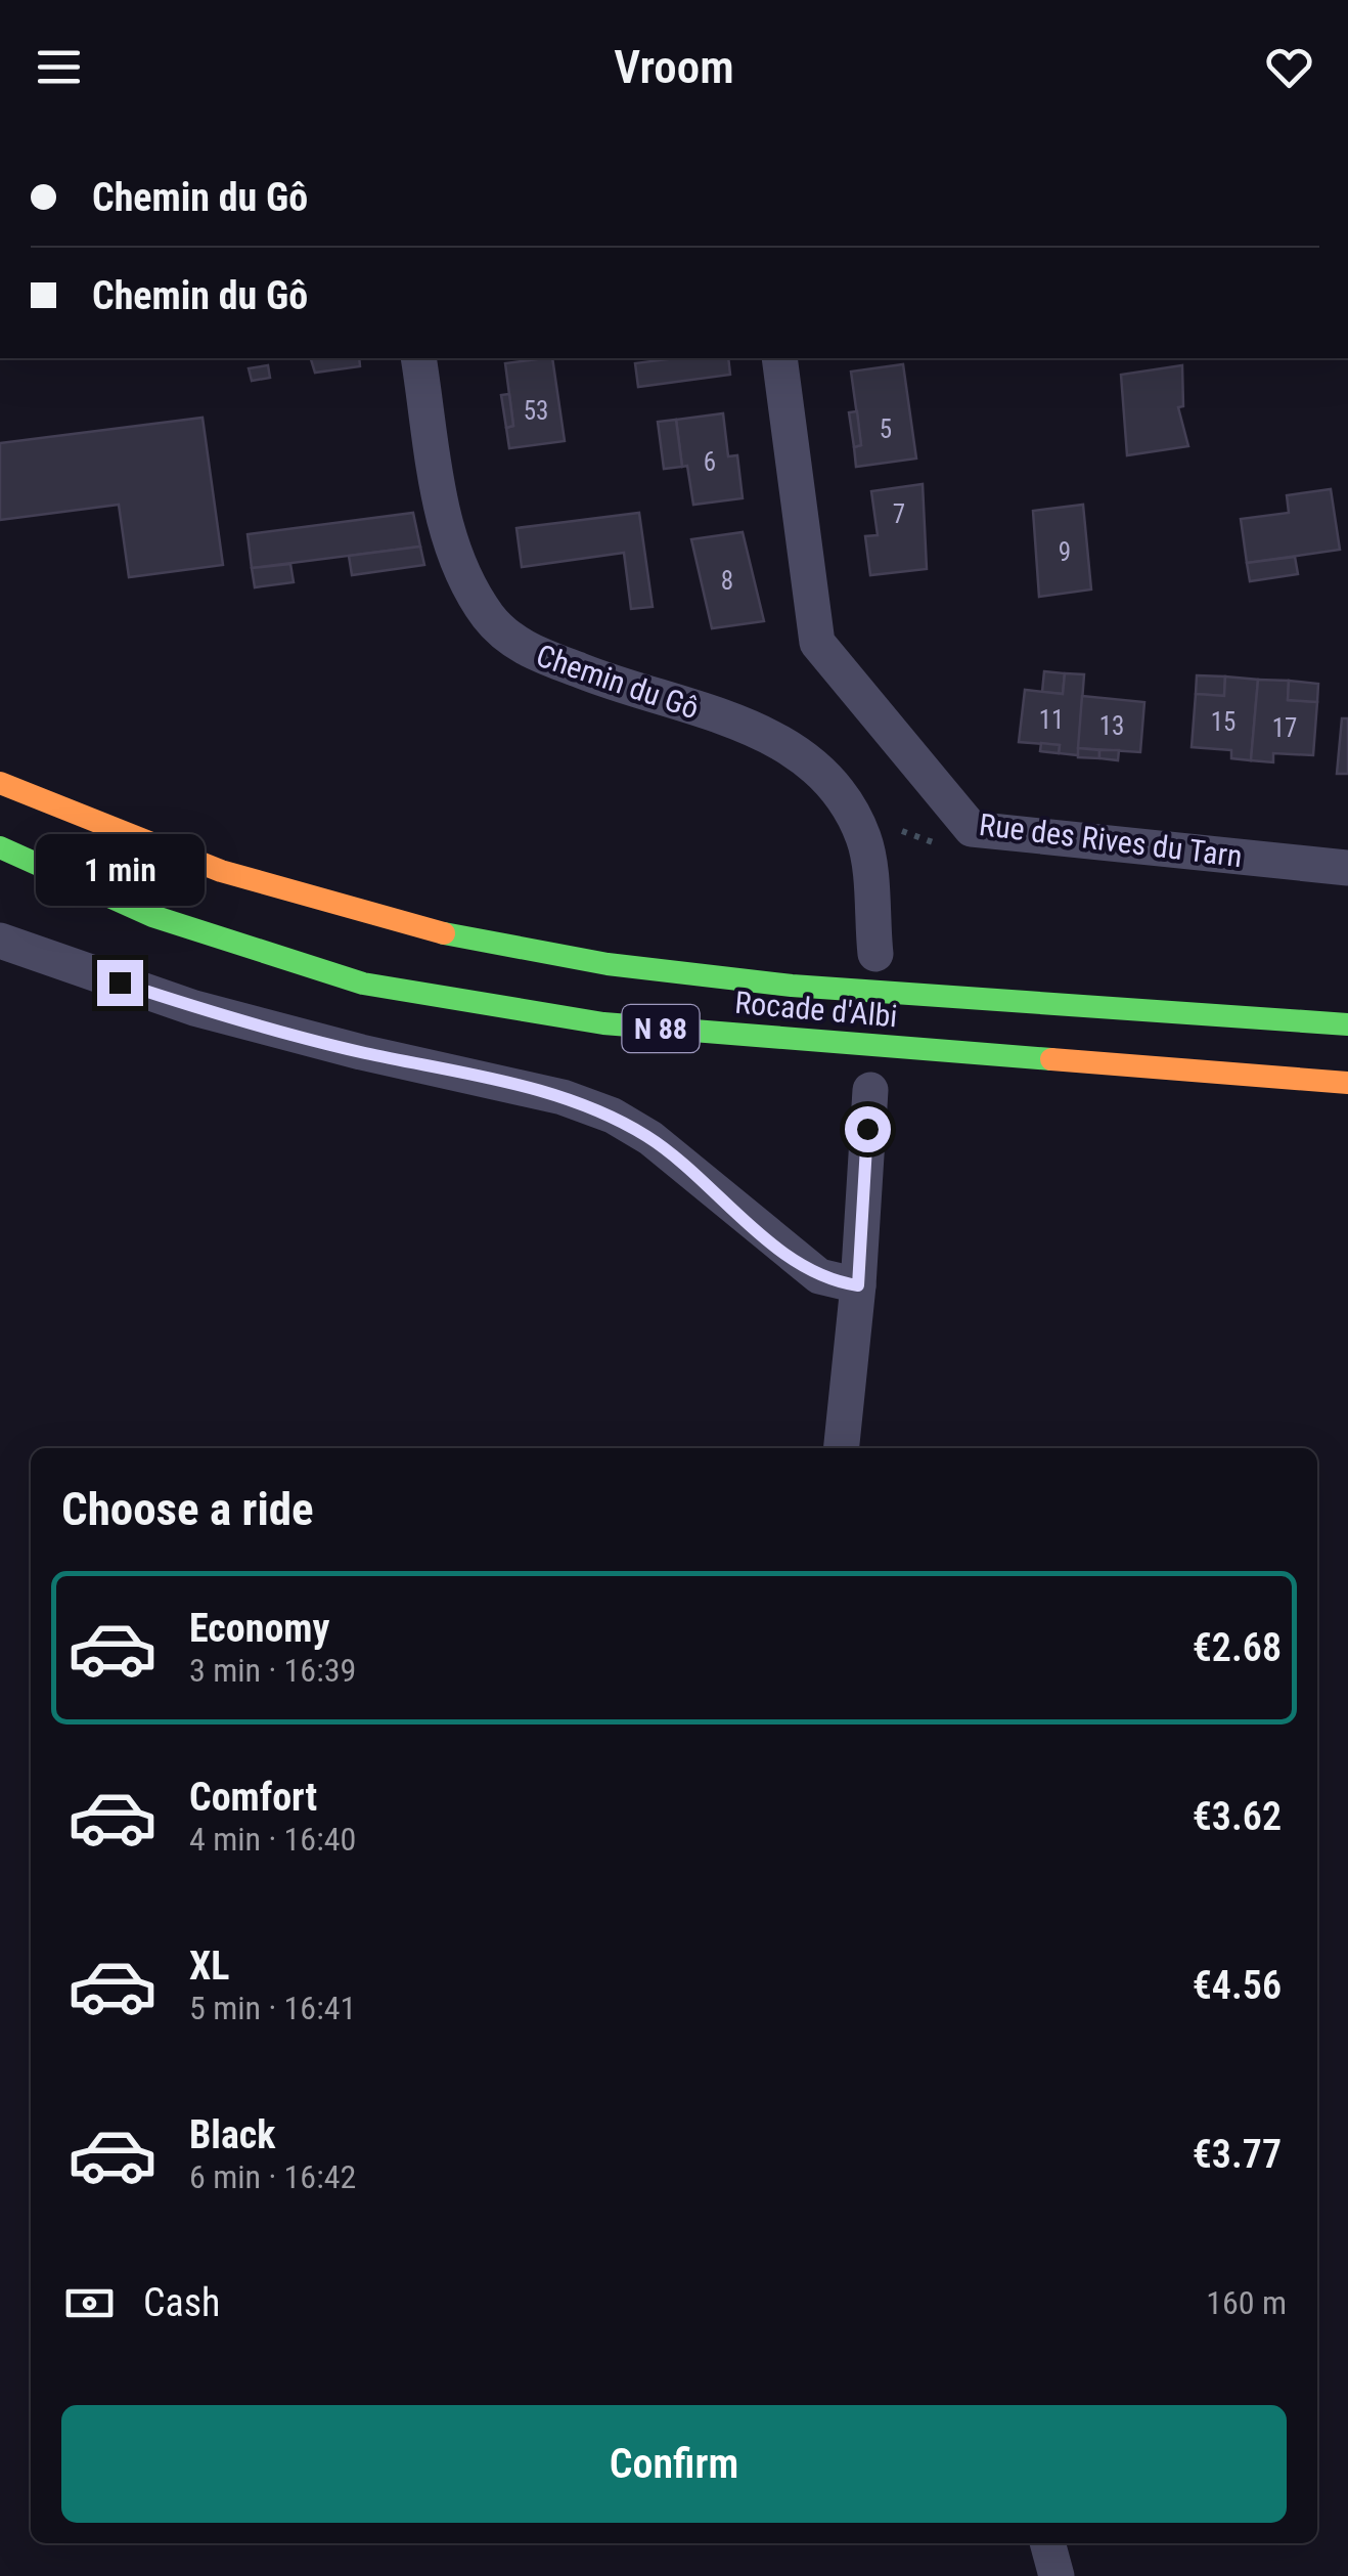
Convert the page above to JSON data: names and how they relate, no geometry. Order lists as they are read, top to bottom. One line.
{"streets":{"highway":["Rocade d'Albi","N 88"],"street":["Chemin du Gô","Rue des Rives du Tarn"]},"house_numbers":["53","5","6","7","9","8","11","15","13","17"],"page":{"header":"Vroom","banner":["Chemin du Gô","Chemin du Gô"],"bubble":"1 min","heading":"Choose a ride","list":[{"name":"Economy","note":"3 min · 16:39","value":"€2.68"},{"name":"Comfort","note":"4 min · 16:40","value":"€3.62"},{"name":"XL","note":"5 min · 16:41","value":"€4.56"},{"name":"Black","note":"6 min · 16:42","value":"€3.77"}],"pay":["Cash","160 m"],"buttons":"Confirm"}}
